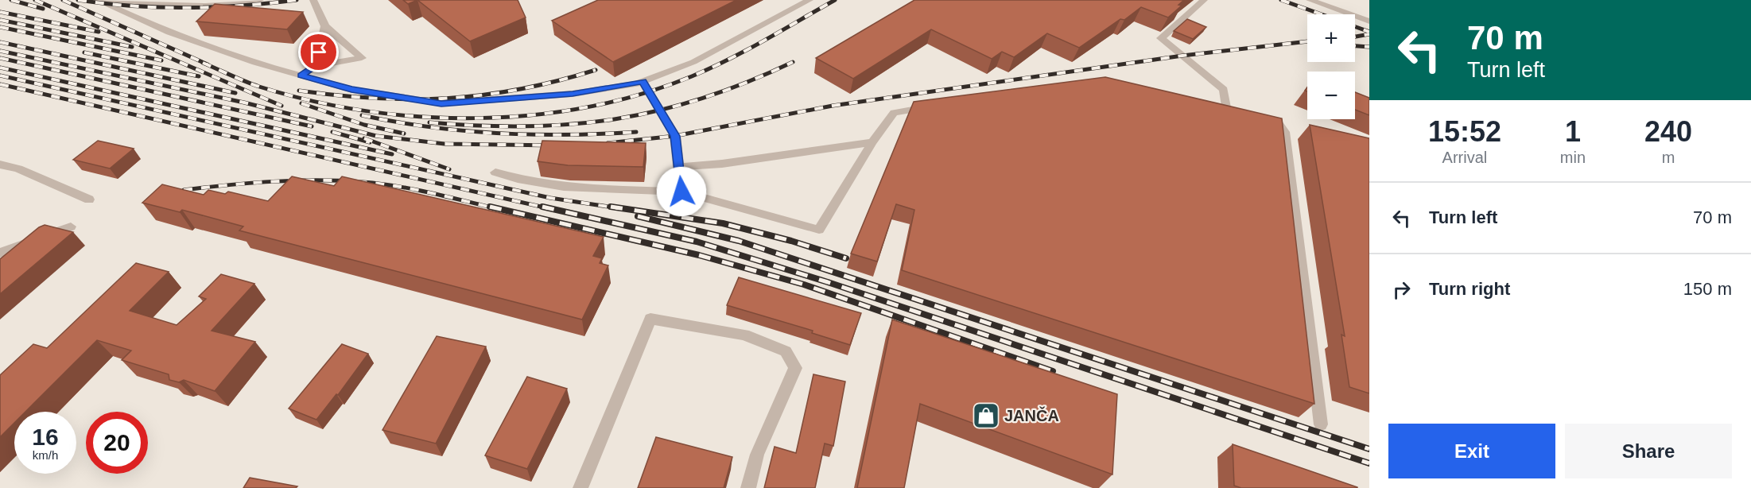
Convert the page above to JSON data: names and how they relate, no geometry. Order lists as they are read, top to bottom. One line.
{"places":{"shop":["JANČA"]},"page":{"turn":["70 m","Turn left"],"map_buttons":["+","−"],"eta":["15:52","Arrival","1","min","240","m"],"list":[{"name":"Turn left","value":"70 m"},{"name":"Turn right","value":"150 m"}],"speed":"16 km/h","limit":"20","buttons":["Exit","Share"]}}
